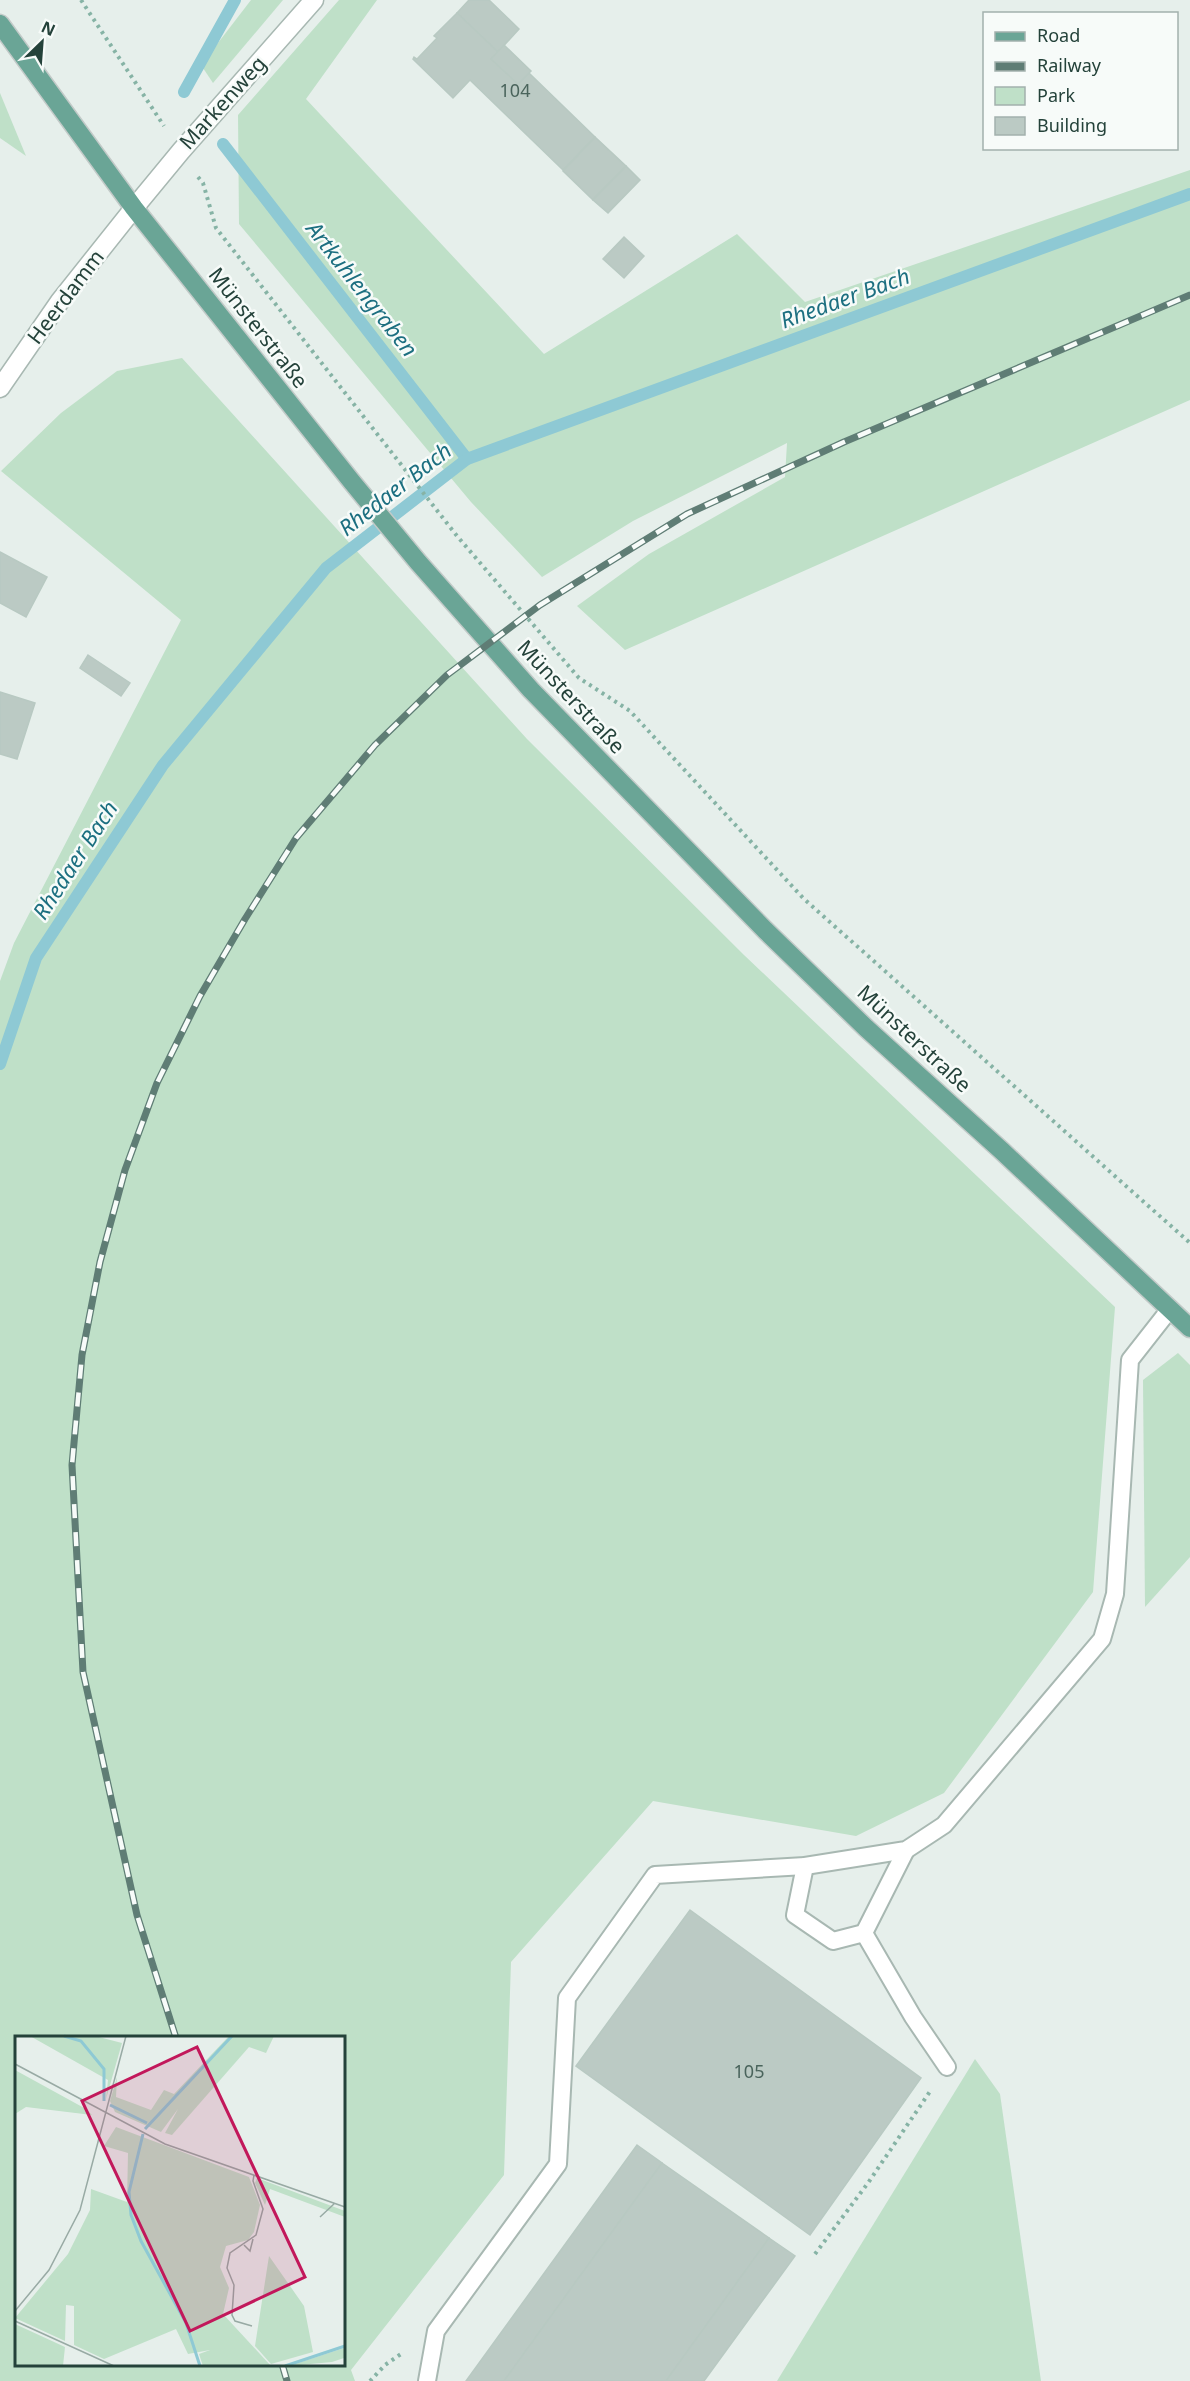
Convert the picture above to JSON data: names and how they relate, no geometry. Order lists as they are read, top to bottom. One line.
{"streets":{"main road":["Münsterstraße"],"street":["Markenweg","Heerdamm"]},"crossings":[["Markenweg","Heerdamm"],["Markenweg","Münsterstraße"],["Heerdamm","Münsterstraße"]],"water":["Artkuhlengraben","Rhedaer Bach"],"house_numbers":["104","105"],"legend":["Road","Railway","Park","Building"],"north":"top right"}
